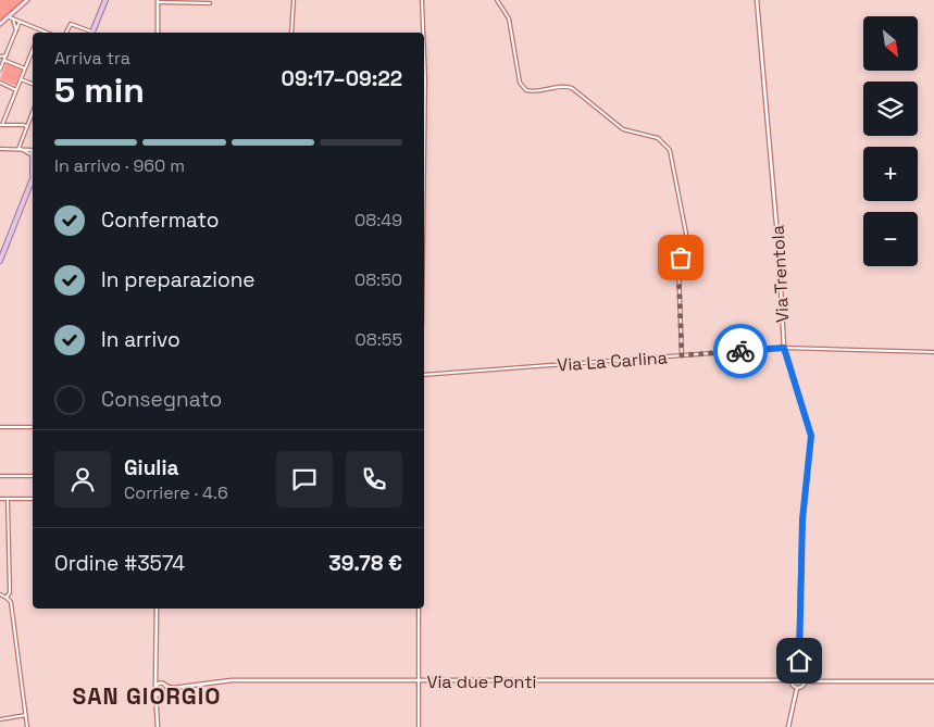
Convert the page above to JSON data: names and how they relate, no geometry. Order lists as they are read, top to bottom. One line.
{"streets":{"street":["Via Trentola","Via La Carlina","Via due Ponti"]},"crossings":[["Via Trentola","Via La Carlina"],["Via Trentola","Via due Ponti"]],"districts":["SAN GIORGIO"],"north":"bottom right","page":{"map_buttons":["+","−"],"heading":["5 min","Arriva tra","09:17–09:22"],"panel":["Giulia","Corriere · 4.6","Ordine #3574","39.78 €"],"bar":"In arrivo · 960 m","list":[["Confermato","08:49"],["In preparazione","08:50"],["In arrivo","08:55"],"Consegnato"]}}
